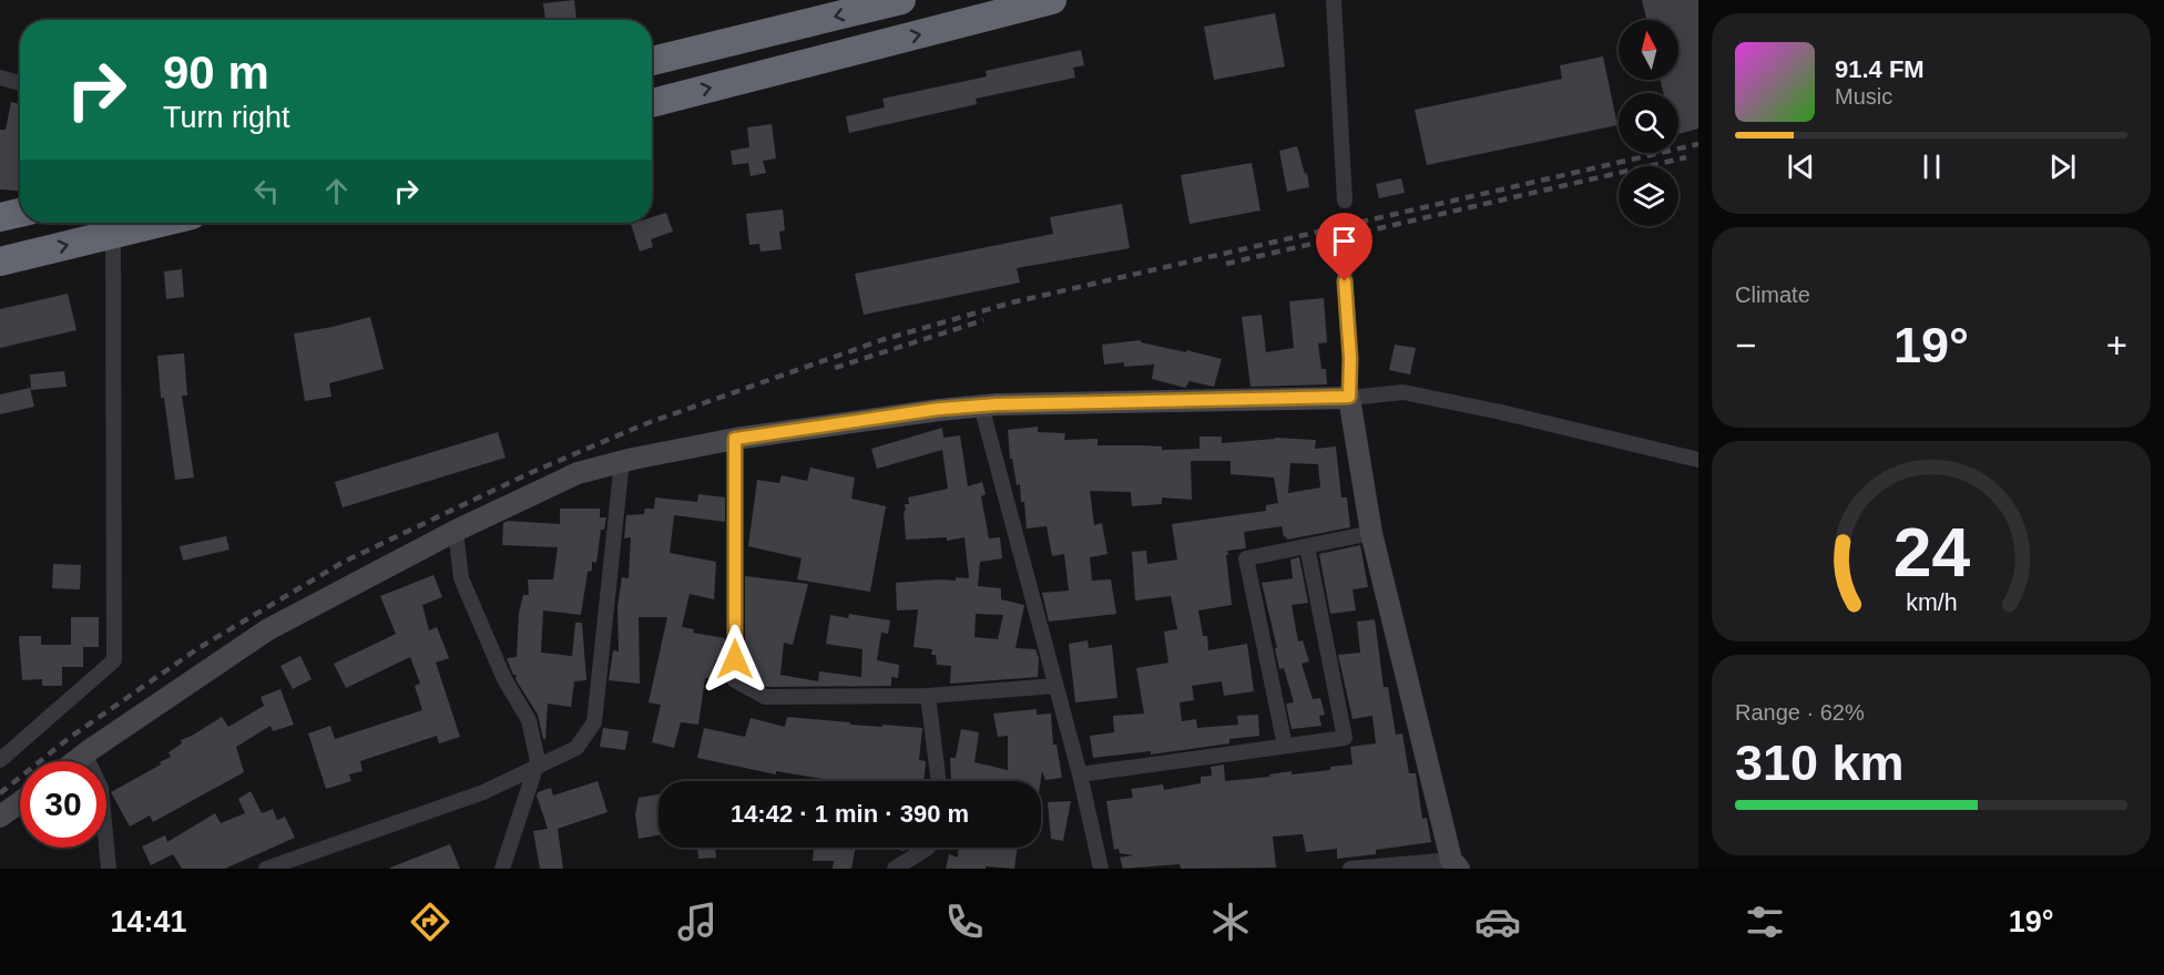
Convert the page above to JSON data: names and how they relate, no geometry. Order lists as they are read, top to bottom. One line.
{"north":"top","page":{"turn":["90 m","Turn right"],"song":["91.4 FM","Music"],"tile":["Climate",["Range · 62%","310 km"]],"heat":["−","19°","+"],"limit":"30","trip":"14:42 · 1 min · 390 m","tabs":["14:41","19°"],"gauge":["24","km/h"]}}
